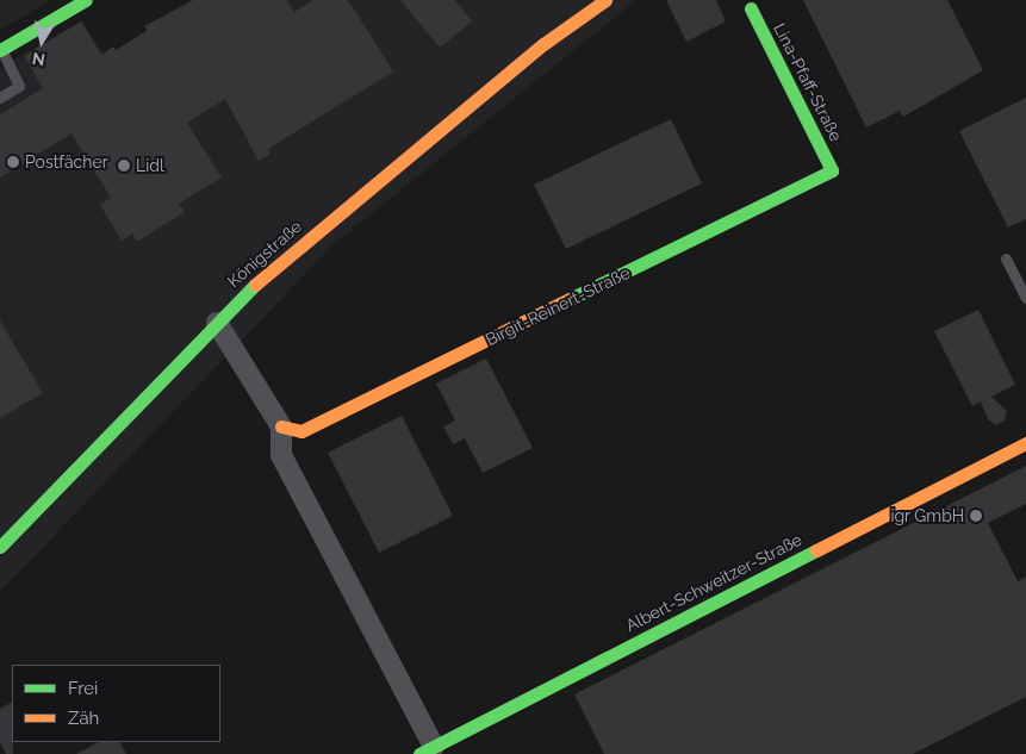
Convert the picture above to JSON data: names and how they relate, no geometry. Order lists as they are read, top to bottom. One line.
{"streets":{"street":["Lina-Pfaff-Straße","Königstraße","Birgit-Reinert-Straße","Albert-Schweitzer-Straße"]},"crossings":[["Lina-Pfaff-Straße","Birgit-Reinert-Straße"]],"places":["Postfächer","Lidl","igr GmbH"],"legend":["Frei","Zäh"],"north":"bottom"}
